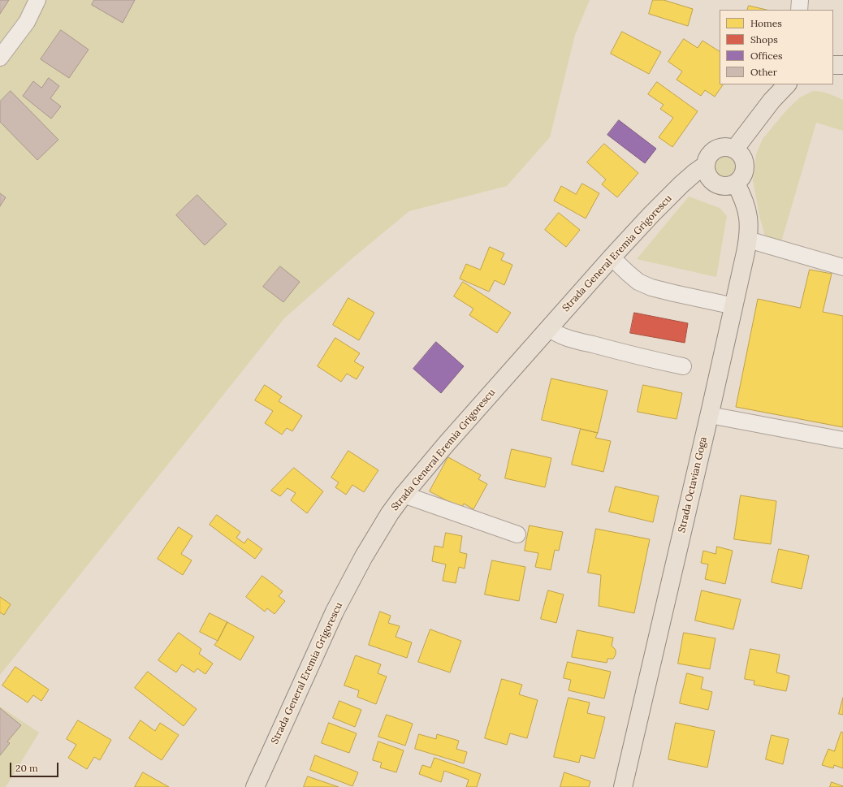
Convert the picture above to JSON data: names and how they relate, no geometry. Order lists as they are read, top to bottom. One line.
{"streets":{"main road":["Strada General Eremia Grigorescu","Strada Octavian Goga"]},"crossings":[["Strada General Eremia Grigorescu","Strada Octavian Goga"]],"legend":["Homes","Shops","Offices","Other"],"scale_bar":"20 m"}
